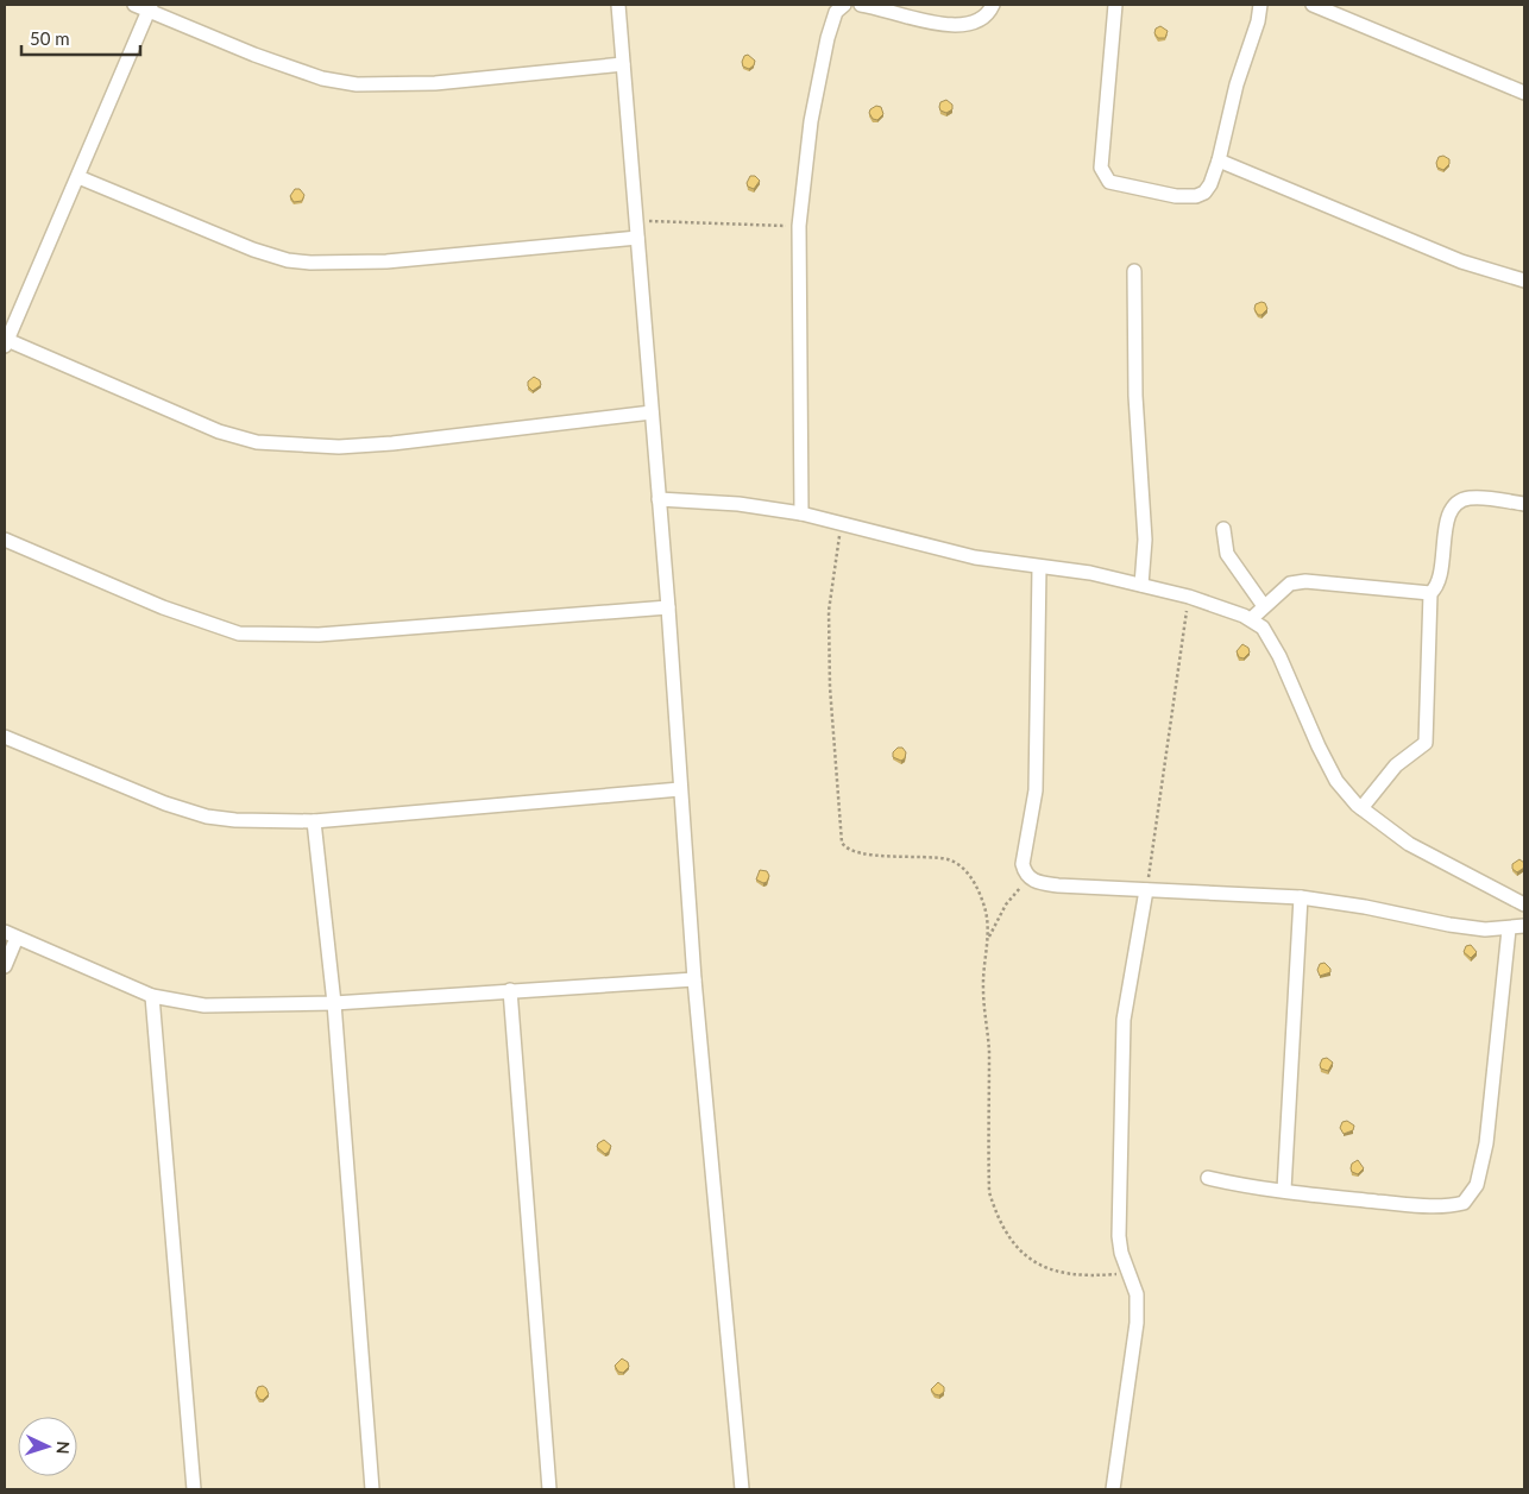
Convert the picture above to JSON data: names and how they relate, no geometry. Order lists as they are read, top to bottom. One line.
{"scale_bar":"50 m","north":"right"}
